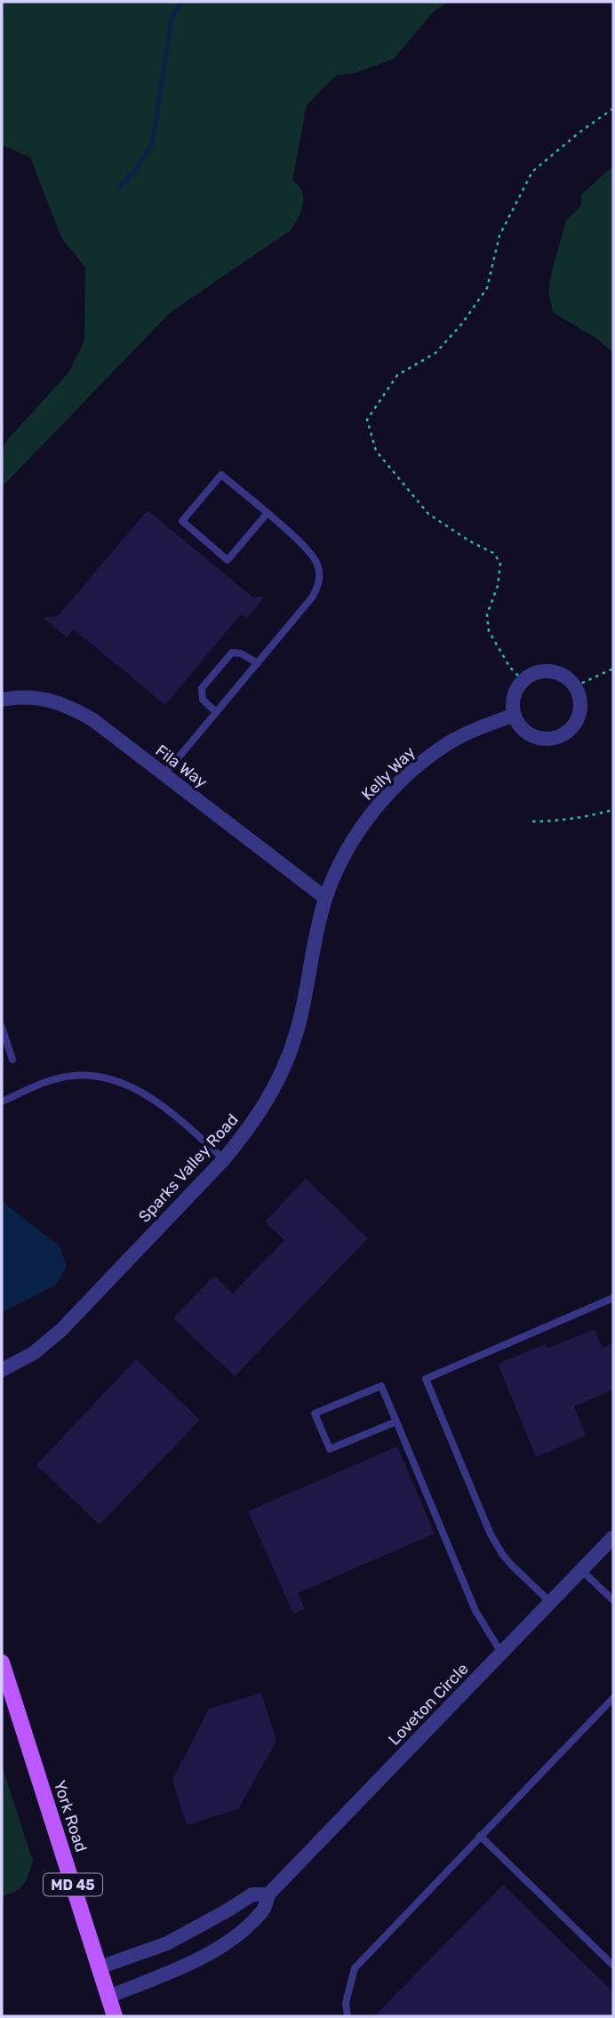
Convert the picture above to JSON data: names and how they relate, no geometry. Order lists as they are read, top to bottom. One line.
{"streets":{"main road":["York Road","MD 45"],"street":["Fila Way","Kelly Way","Sparks Valley Road","Loveton Circle"]},"crossings":[["Fila Way","Kelly Way"],["Fila Way","Sparks Valley Road"],["Kelly Way","Sparks Valley Road"],["Loveton Circle","York Road"]]}
